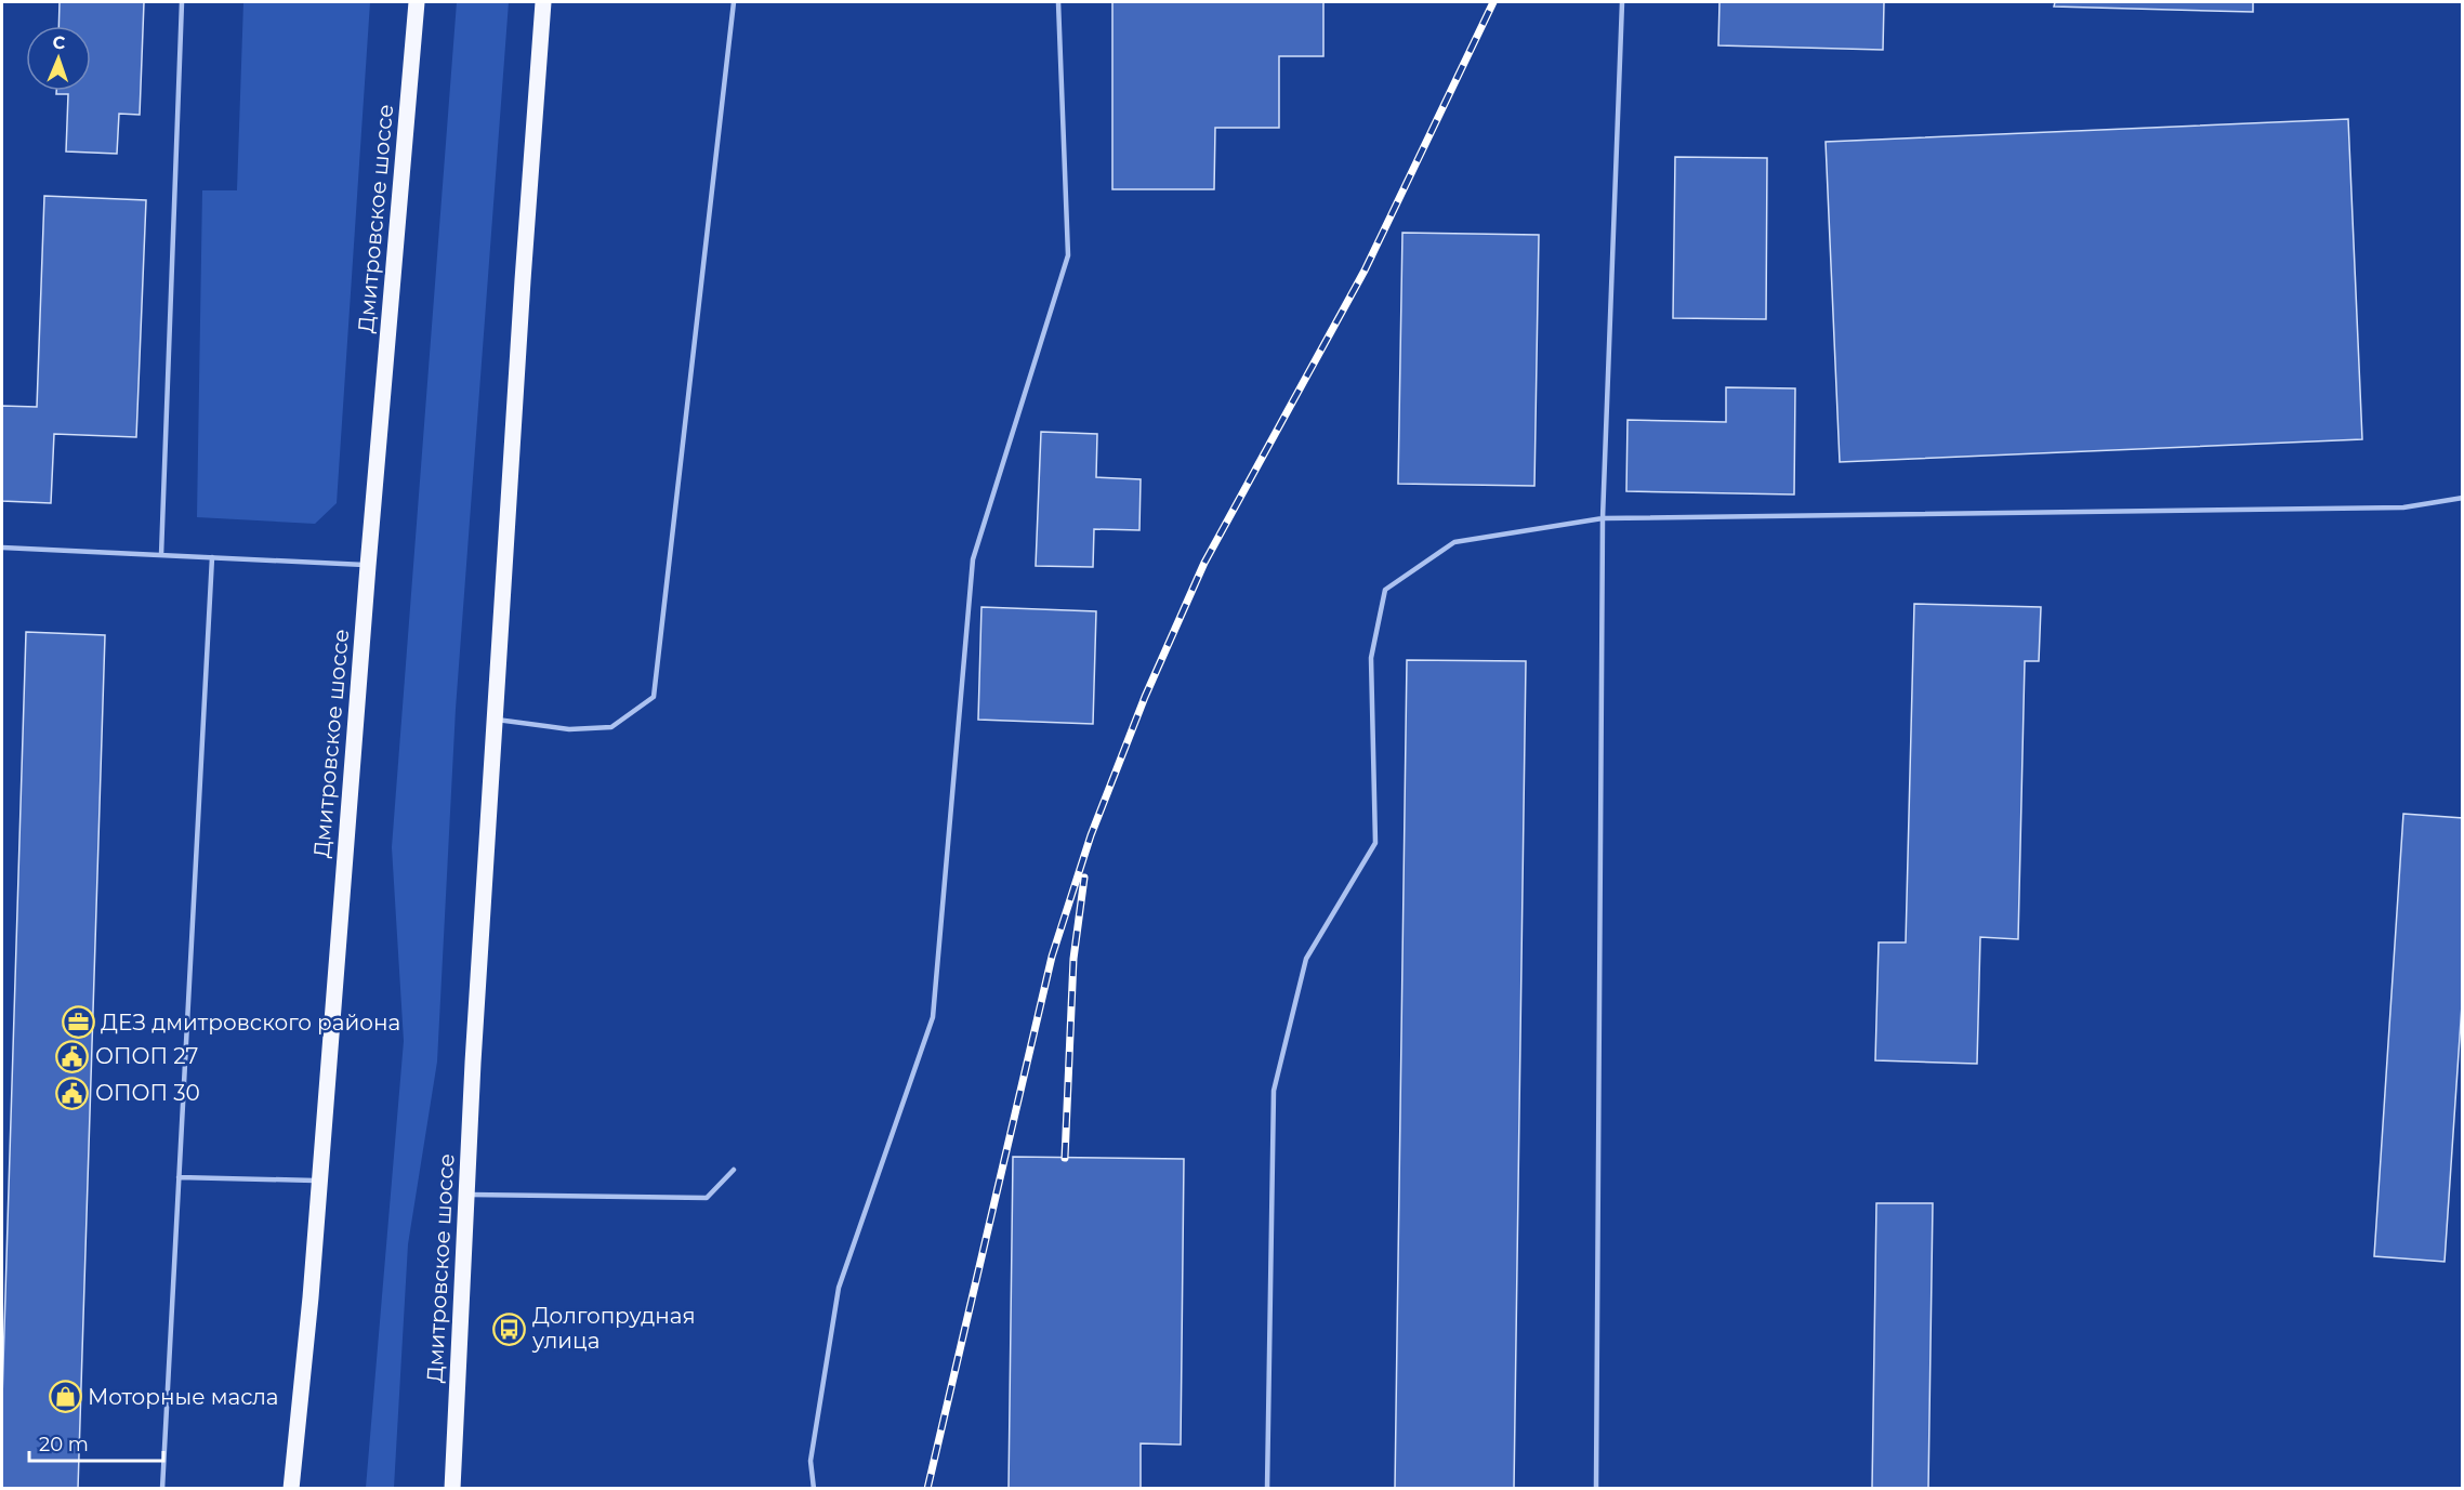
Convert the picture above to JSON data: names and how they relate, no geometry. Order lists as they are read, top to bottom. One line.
{"streets":{"main road":["Дмитровское шоссе"]},"places":{"office":["ДЕЗ дмитровского района"],"public building":["ОПОП 27","ОПОП 30"],"bus stop":["Долгопрудная улица"],"shop":["Моторные масла"]},"scale_bar":"20 m","north":"top"}
